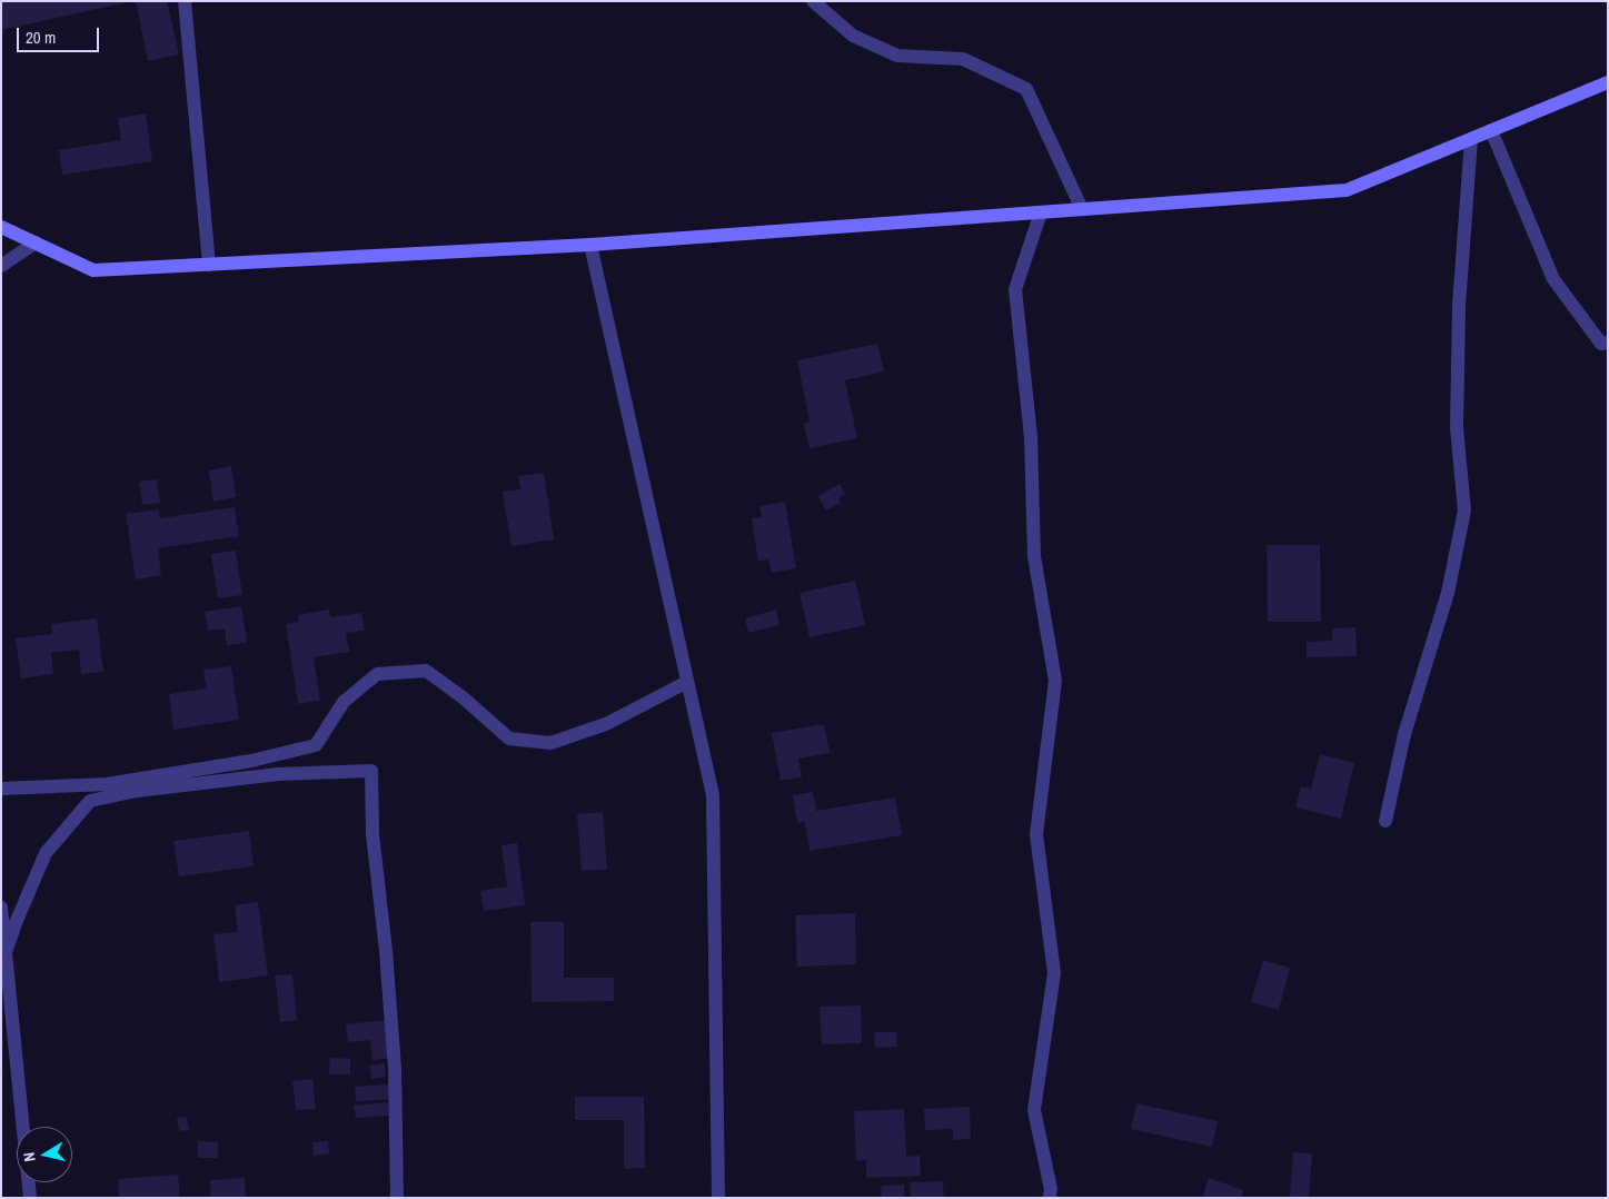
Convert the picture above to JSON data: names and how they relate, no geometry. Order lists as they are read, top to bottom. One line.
{"scale_bar":"20 m","north":"left"}
